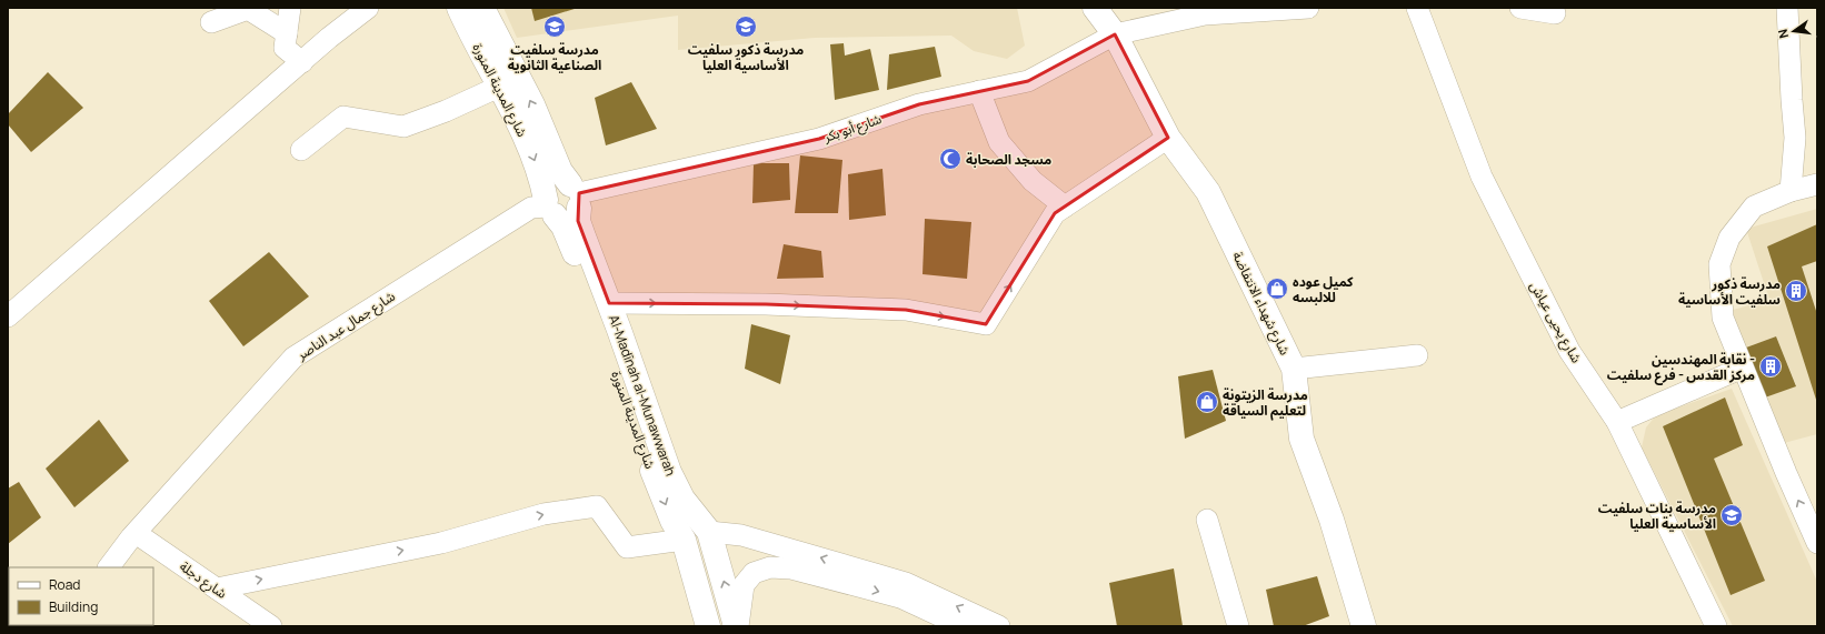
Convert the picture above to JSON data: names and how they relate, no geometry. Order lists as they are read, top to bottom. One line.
{"streets":{"main road":["شارع المدينة المنورة","شارع شهداء الانتفاضة","Al-Madīnah al-Munawwarah"],"street":["شارع أبو بكر","شارع يحيى عياش","شارع جمال عبد الناصر","شارع دجلة"]},"crossings":[["شارع المدينة المنورة","شارع أبو بكر"],["شارع المدينة المنورة","شارع جمال عبد الناصر"],["شارع المدينة المنورة","Al-Madīnah al-Munawwarah"],["شارع أبو بكر","شارع شهداء الانتفاضة"],["شارع أبو بكر","شارع جمال عبد الناصر"],["شارع أبو بكر","Al-Madīnah al-Munawwarah"],["شارع جمال عبد الناصر","Al-Madīnah al-Munawwarah"],["شارع جمال عبد الناصر","شارع دجلة"]],"places":{"school or university":["مدرسة سلفيت الصناعية الثانوية","مدرسة ذكور سلفيت الأساسية العليا","مدرسة بنات سلفيت الأساسية العليا"],"mosque":["مسجد الصحابة"],"shop":["كميل عوده للالبسه","مدرسة الزيتونة لتعليم السياقة"],"building":["مدرسة ذكور سلفيت الأساسية","نقابة المهندسين - مركز القدس - فرع سلفيت"]},"legend":["Road","Building"],"north":"left"}
